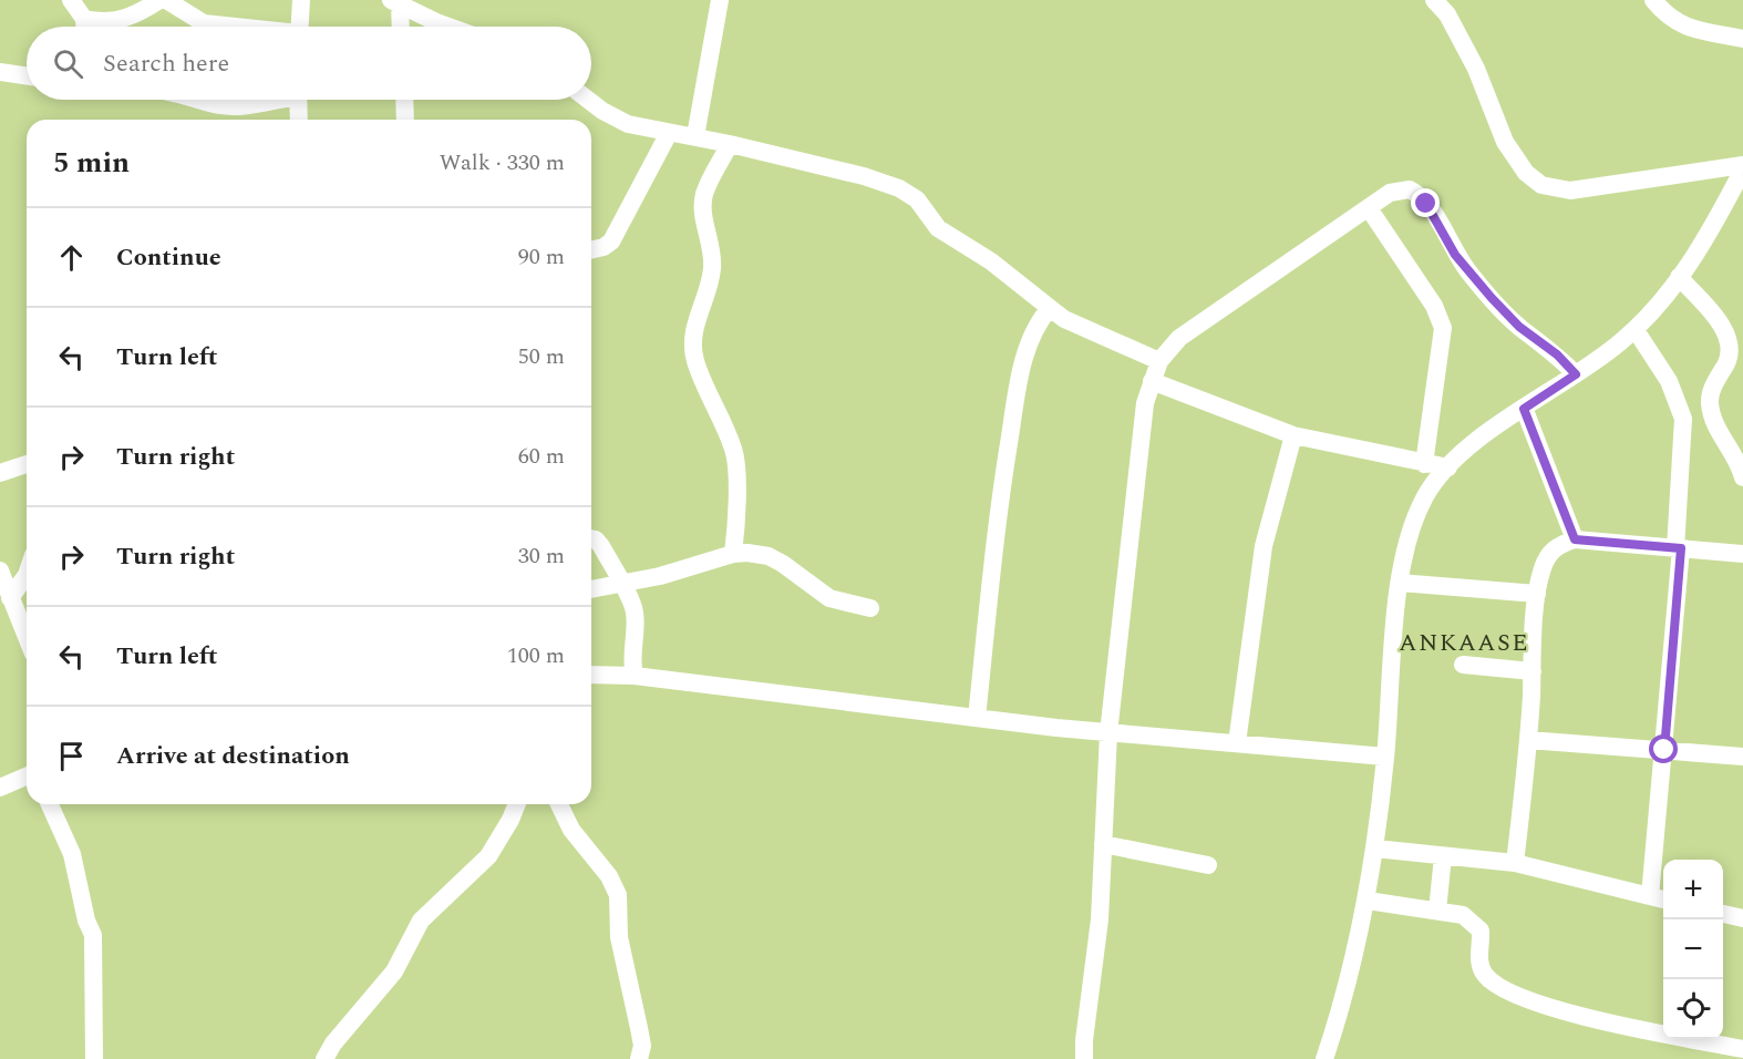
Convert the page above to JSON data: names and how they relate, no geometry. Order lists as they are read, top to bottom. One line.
{"districts":["ANKAASE"],"page":{"search":"Search here","heading":["5 min","Walk · 330 m"],"list":[["Continue","90 m"],["Turn left","50 m"],["Turn right","60 m"],["Turn right","30 m"],["Turn left","100 m"],"Arrive at destination"],"map_buttons":["+","−"]}}
